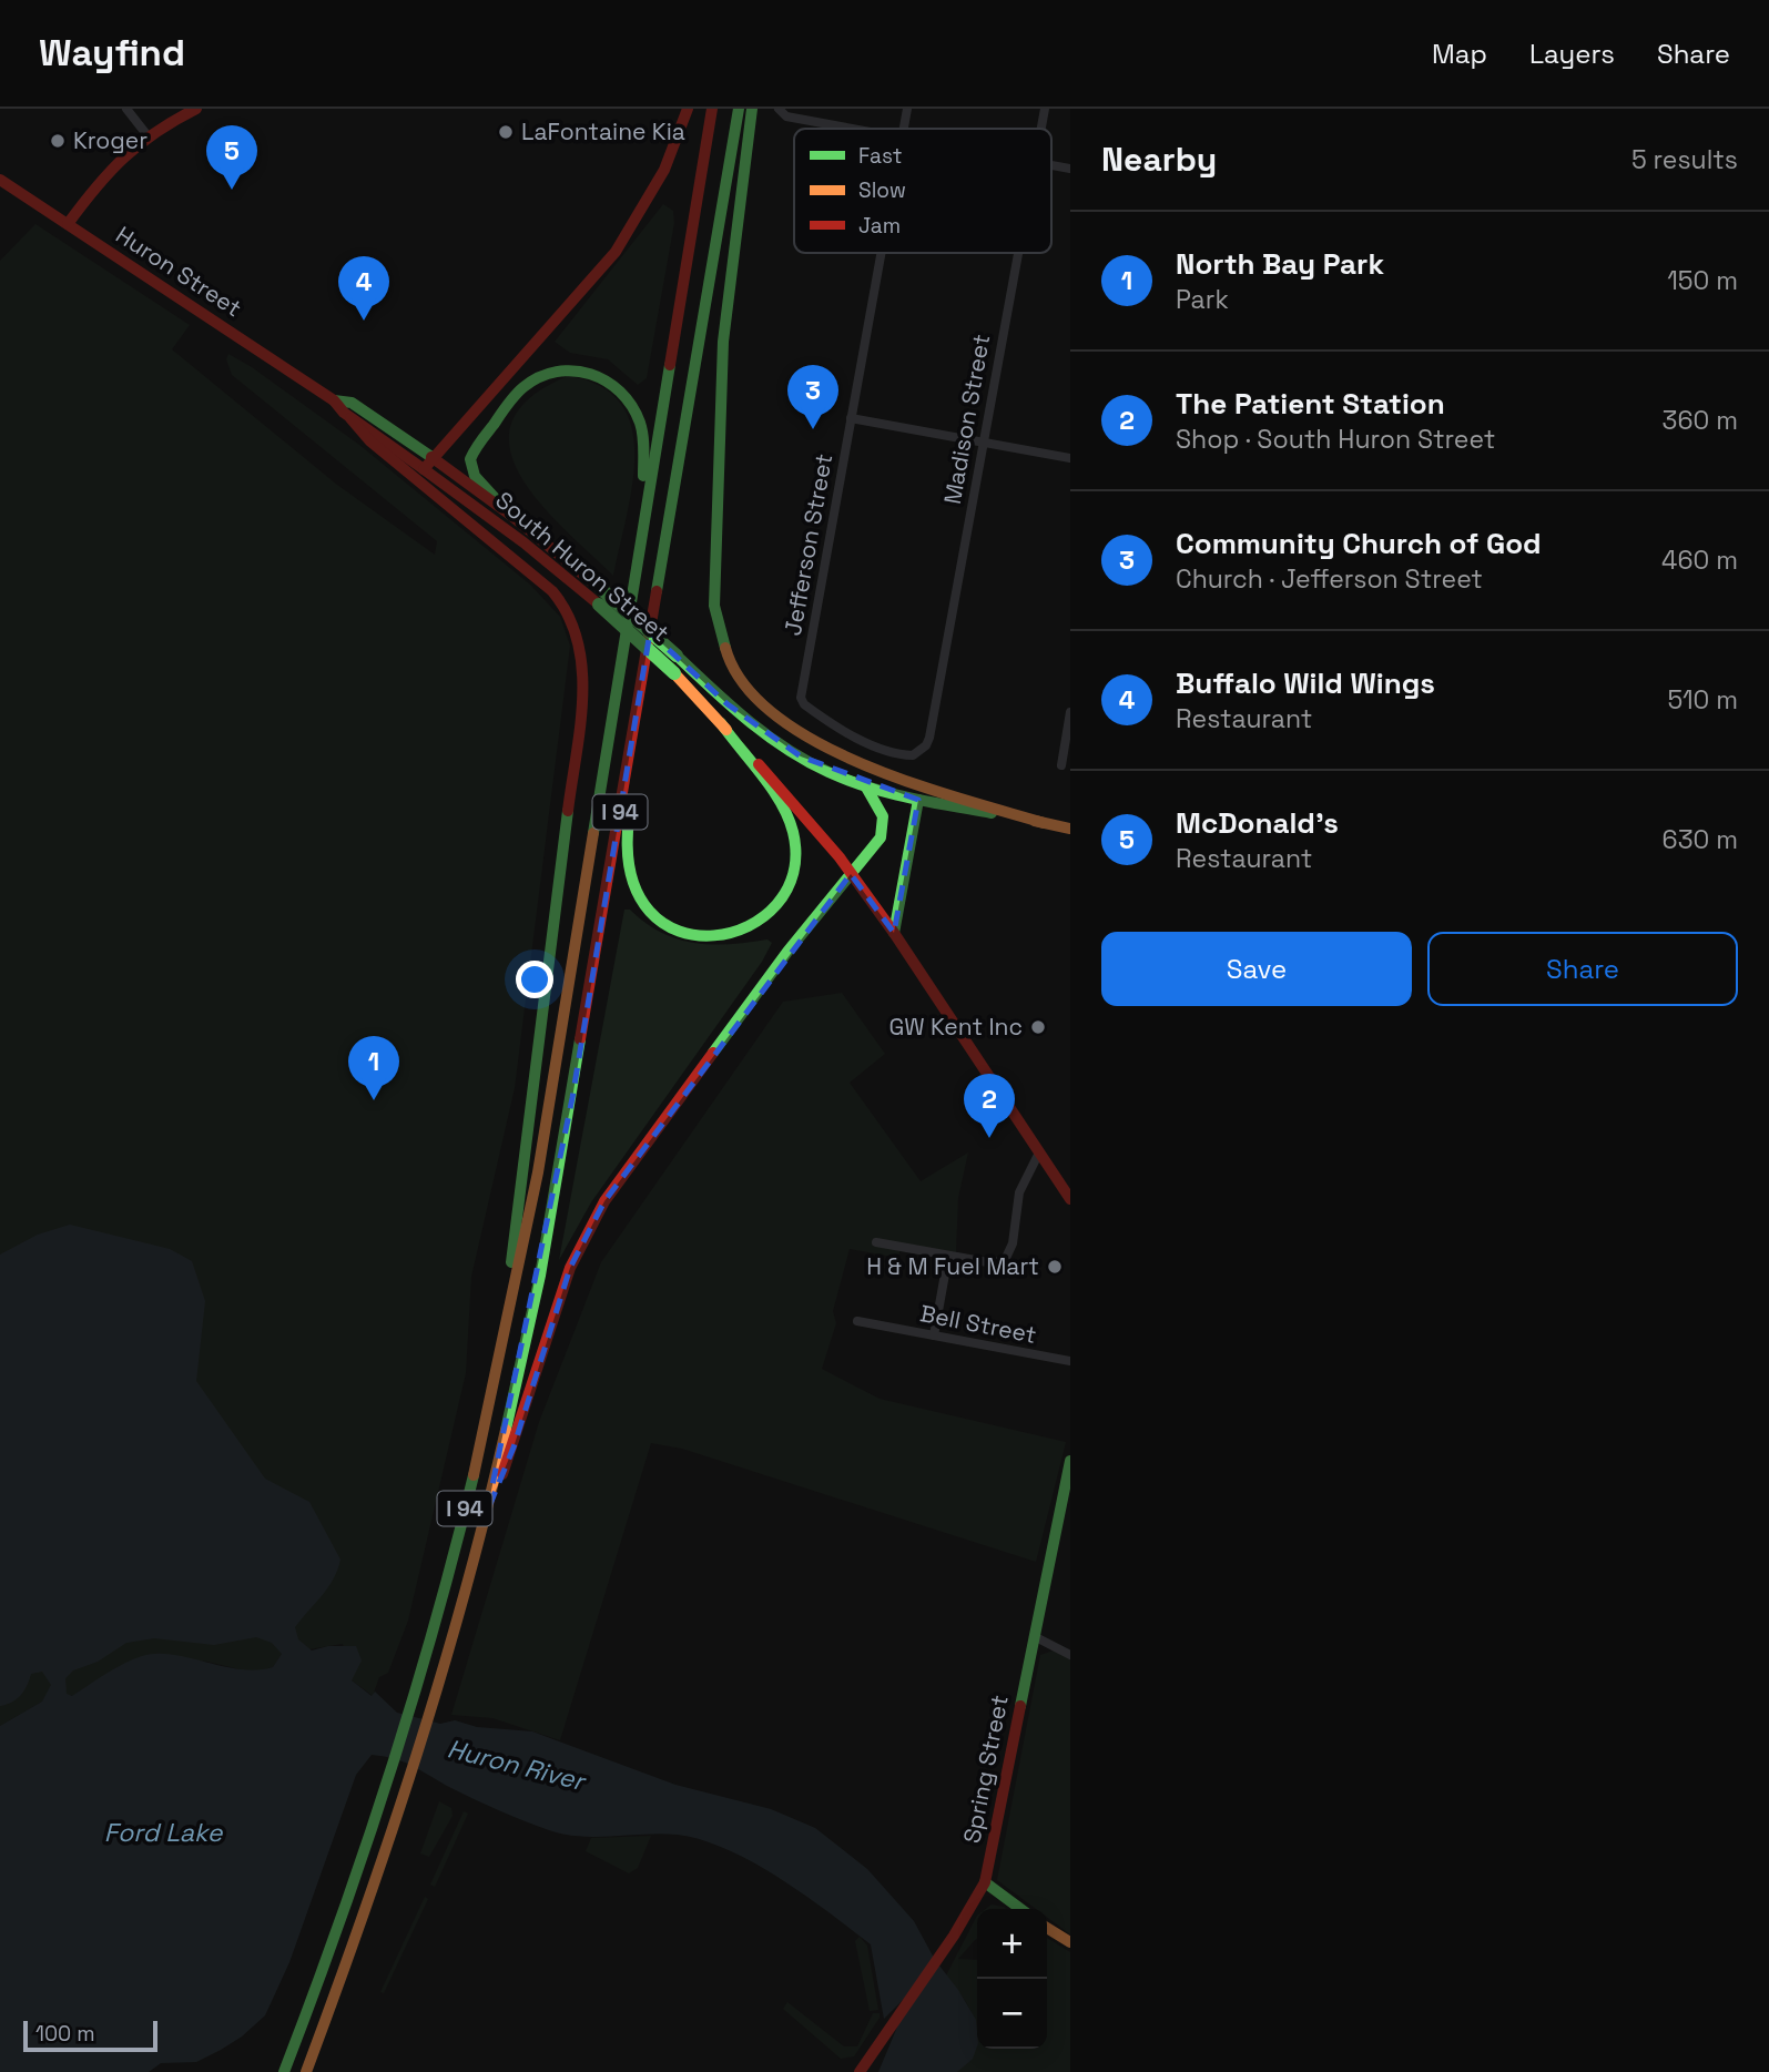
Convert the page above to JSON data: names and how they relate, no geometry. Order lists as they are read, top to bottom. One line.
{"streets":{"main road":["Huron Street","South Huron Street","I 94","Spring Street"],"street":["Madison Street","Jefferson Street","Bell Street"]},"crossings":[["Huron Street","South Huron Street"],["Madison Street","Jefferson Street"]],"water":["Huron River","Ford Lake"],"places":["LaFontaine Kia","Kroger","GW Kent Inc","H & M Fuel Mart"],"legend":["Fast","Slow","Jam"],"scale_bar":"100 m","page":{"header":"Wayfind","nav":["Map","Layers","Share"],"heading":["Nearby","5 results"],"pins":["5","4","3","1","2"],"list":[{"mark":"1","name":"North Bay Park","note":"Park","value":"150 m"},{"mark":"2","name":"The Patient Station","note":"Shop · South Huron Street","value":"360 m"},{"mark":"3","name":"Community Church of God","note":"Church · Jefferson Street","value":"460 m"},{"mark":"4","name":"Buffalo Wild Wings","note":"Restaurant","value":"510 m"},{"mark":"5","name":"McDonald's","note":"Restaurant","value":"630 m"}],"buttons":["Save","Share"],"map_buttons":["+","−"],"scale":"100 m"}}
